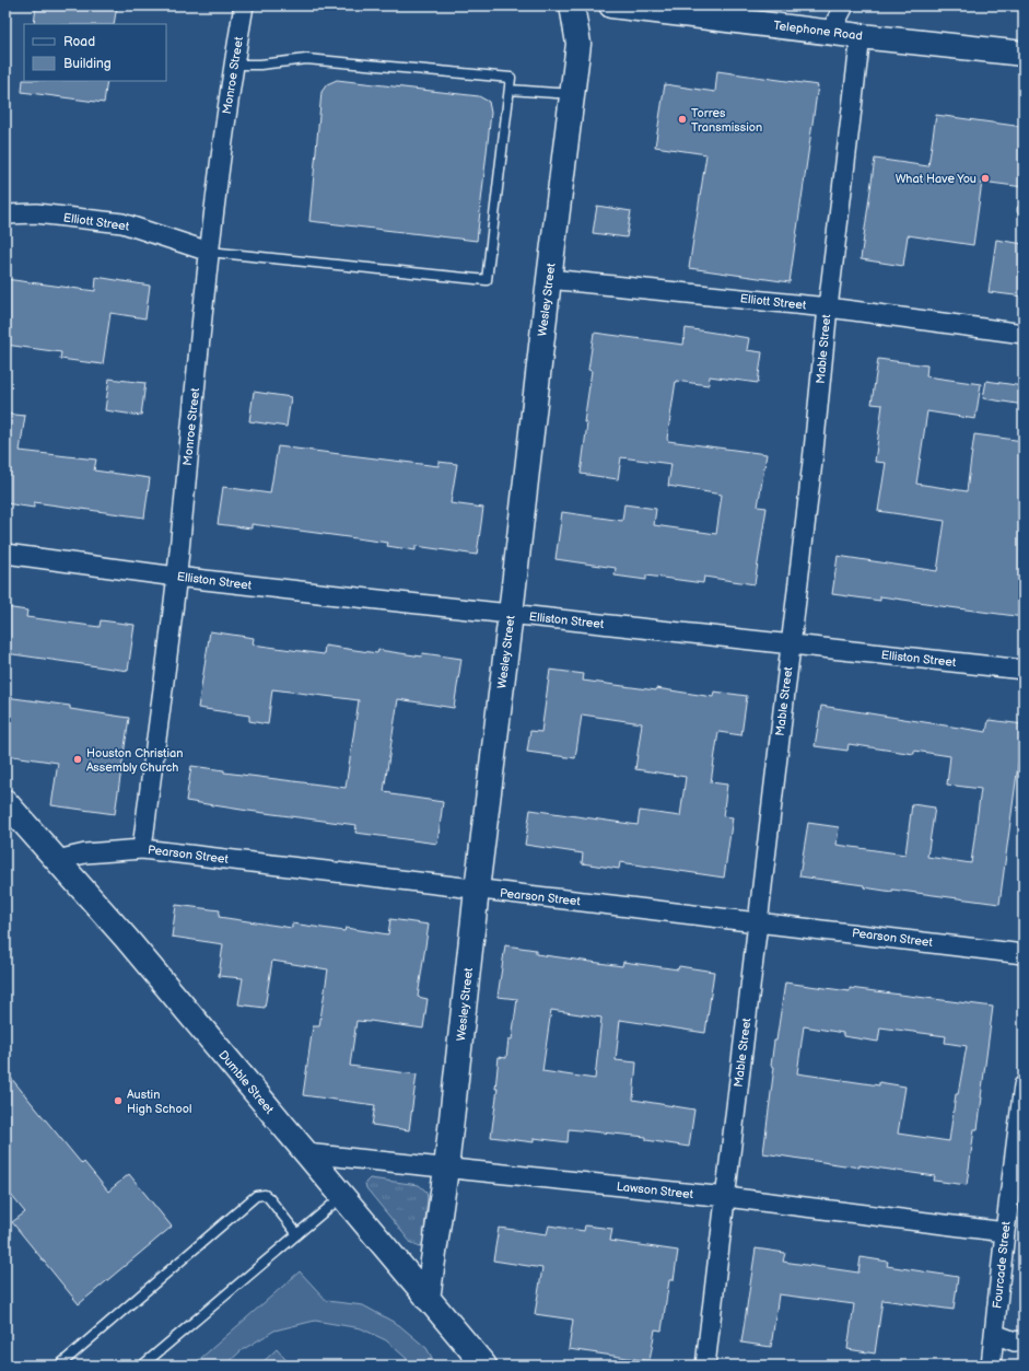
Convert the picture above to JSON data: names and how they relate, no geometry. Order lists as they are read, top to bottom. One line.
{"streets":{"street":["Telephone Road","Monroe Street","Elliott Street","Wesley Street","Mable Street","Elliston Street","Pearson Street","Dumble Street","Lawson Street","Fourcade Street"]},"crossings":[["Telephone Road","Mable Street"],["Monroe Street","Elliott Street"],["Monroe Street","Elliston Street"],["Monroe Street","Pearson Street"],["Elliott Street","Wesley Street"],["Elliott Street","Mable Street"],["Wesley Street","Elliston Street"],["Wesley Street","Pearson Street"],["Wesley Street","Dumble Street"],["Wesley Street","Lawson Street"],["Mable Street","Elliston Street"],["Mable Street","Pearson Street"],["Mable Street","Lawson Street"],["Pearson Street","Dumble Street"],["Dumble Street","Lawson Street"],["Lawson Street","Fourcade Street"]],"places":["Torres Transmission","What Have You","Houston Christian Assembly Church","Austin High School"],"legend":["Road","Building"]}
